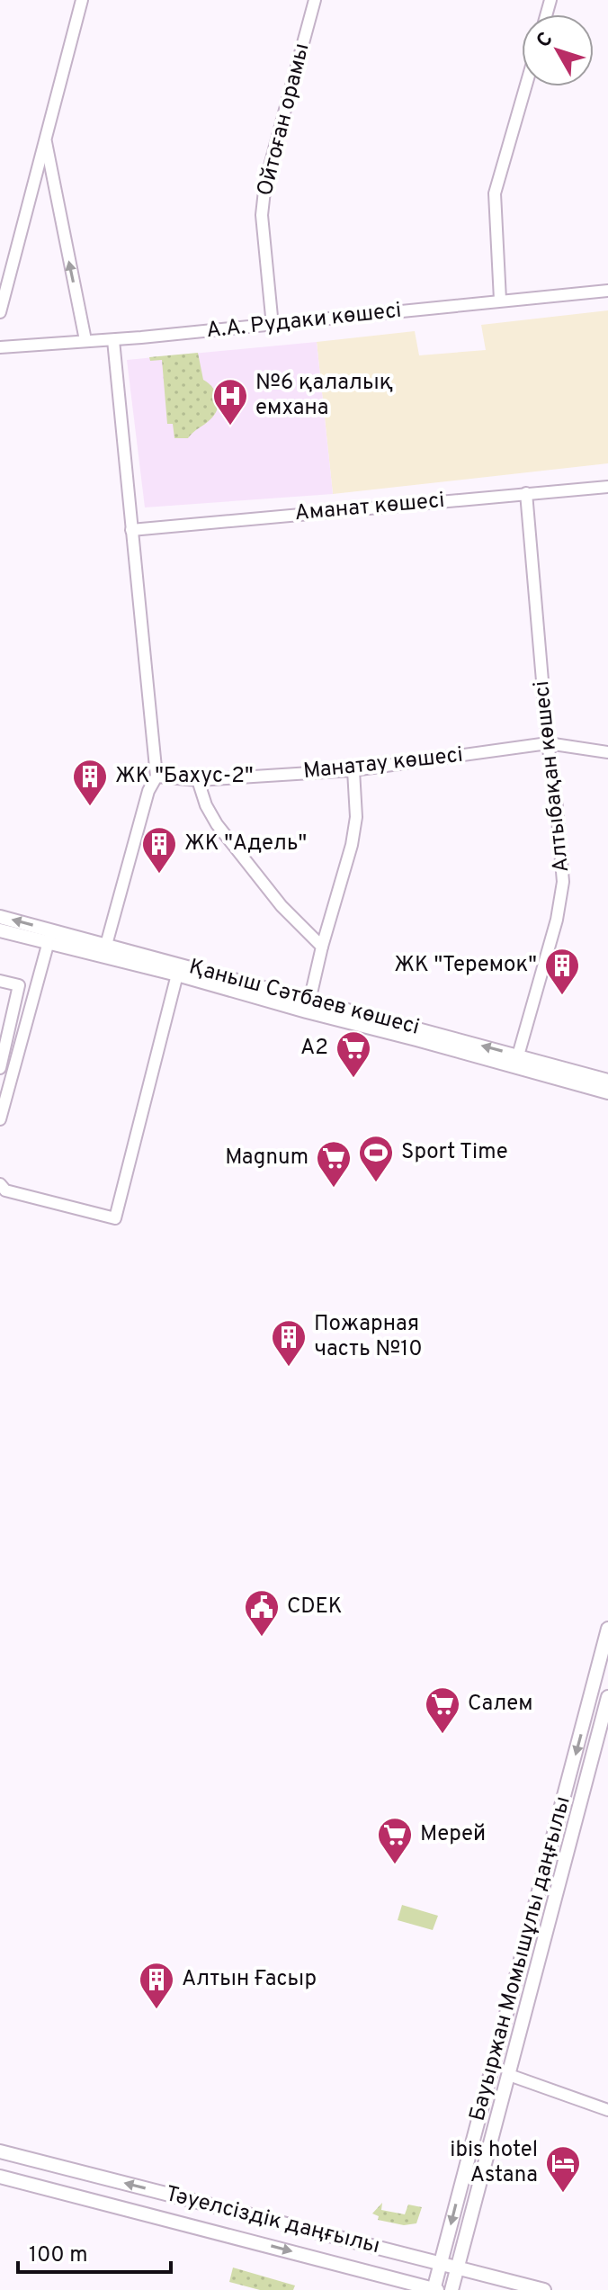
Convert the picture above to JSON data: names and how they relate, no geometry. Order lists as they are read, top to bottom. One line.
{"streets":{"main road":["Қаныш Сәтбаев көшесі","Бауыржан Момышұлы даңғылы","Тәуелсіздік даңғылы"],"street":["Ойтоған орамы","А.А. Рудаки көшесі","Аманат көшесі","Манатау көшесі","Алтыбақан көшесі"]},"crossings":[["Ойтоған орамы","А.А. Рудаки көшесі"],["Аманат көшесі","Алтыбақан көшесі"],["Манатау көшесі","Алтыбақан көшесі"],["Алтыбақан көшесі","Қаныш Сәтбаев көшесі"],["Бауыржан Момышұлы даңғылы","Тәуелсіздік даңғылы"]],"places":{"hospital":["№6 қалалық емхана"],"building":["ЖК \"Бахус-2\"","ЖК \"Адель\"","ЖК \"Теремок\"","Пожарная часть №10","Алтын Ғасыр"],"supermarket":["А2","Magnum","Салем","Мерей"],"sports":["Sport Time"],"public building":["CDEK"],"hotel":["ibis hotel Astana"]},"scale_bar":"100 m","north":"top left"}
